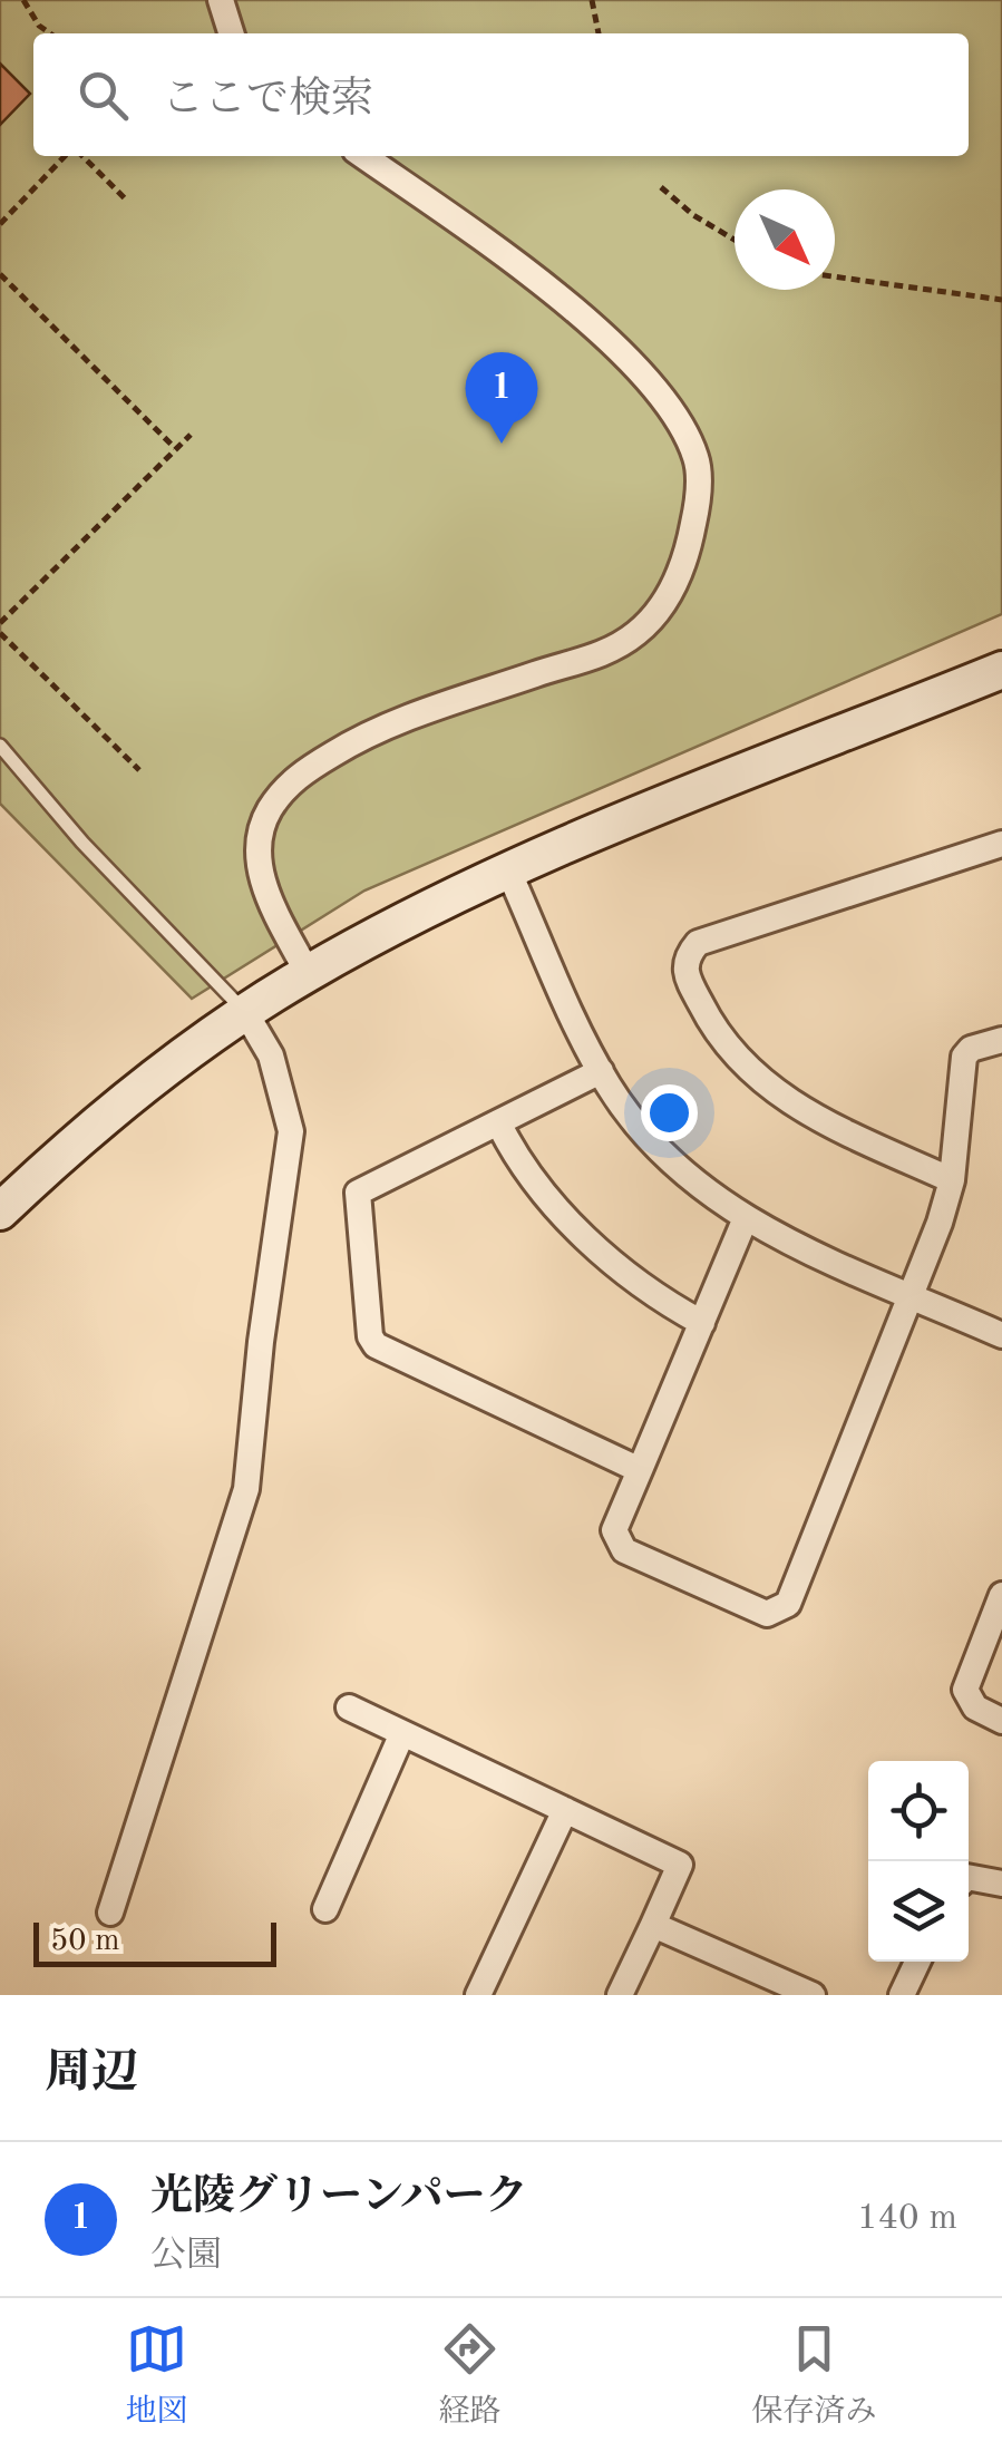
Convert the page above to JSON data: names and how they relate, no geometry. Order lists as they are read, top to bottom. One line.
{"scale_bar":"50 m","north":"bottom right","page":{"search":"ここで検索","pins":"1","scale":"50 m","heading":"周辺","list":[{"mark":"1","name":"光陵グリーンパーク","note":"公園","value":"140 m"}],"nav":["地図","経路","保存済み"]}}
